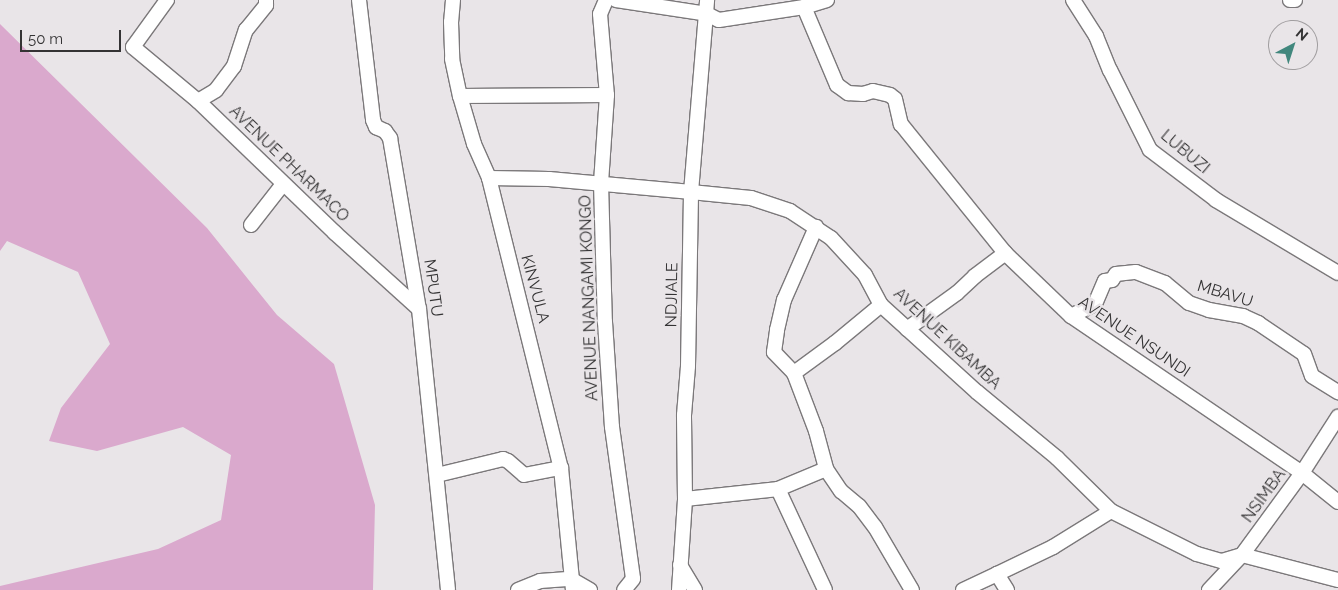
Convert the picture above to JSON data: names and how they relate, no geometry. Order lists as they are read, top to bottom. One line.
{"streets":{"street":["LUBUZI","AVENUE PHARMACO","MPUTU","KINVULA","MBAVU","NDJIALE","AVENUE NANGAMI KONGO","AVENUE NSUNDI","AVENUE KIBAMBA","NSIMBA"]},"crossings":[["AVENUE PHARMACO","MPUTU"],["KINVULA","AVENUE KIBAMBA"],["MBAVU","AVENUE NSUNDI"],["NDJIALE","AVENUE KIBAMBA"],["AVENUE NANGAMI KONGO","AVENUE KIBAMBA"],["AVENUE NSUNDI","NSIMBA"],["AVENUE KIBAMBA","NSIMBA"]],"scale_bar":"50 m","north":"top right"}
